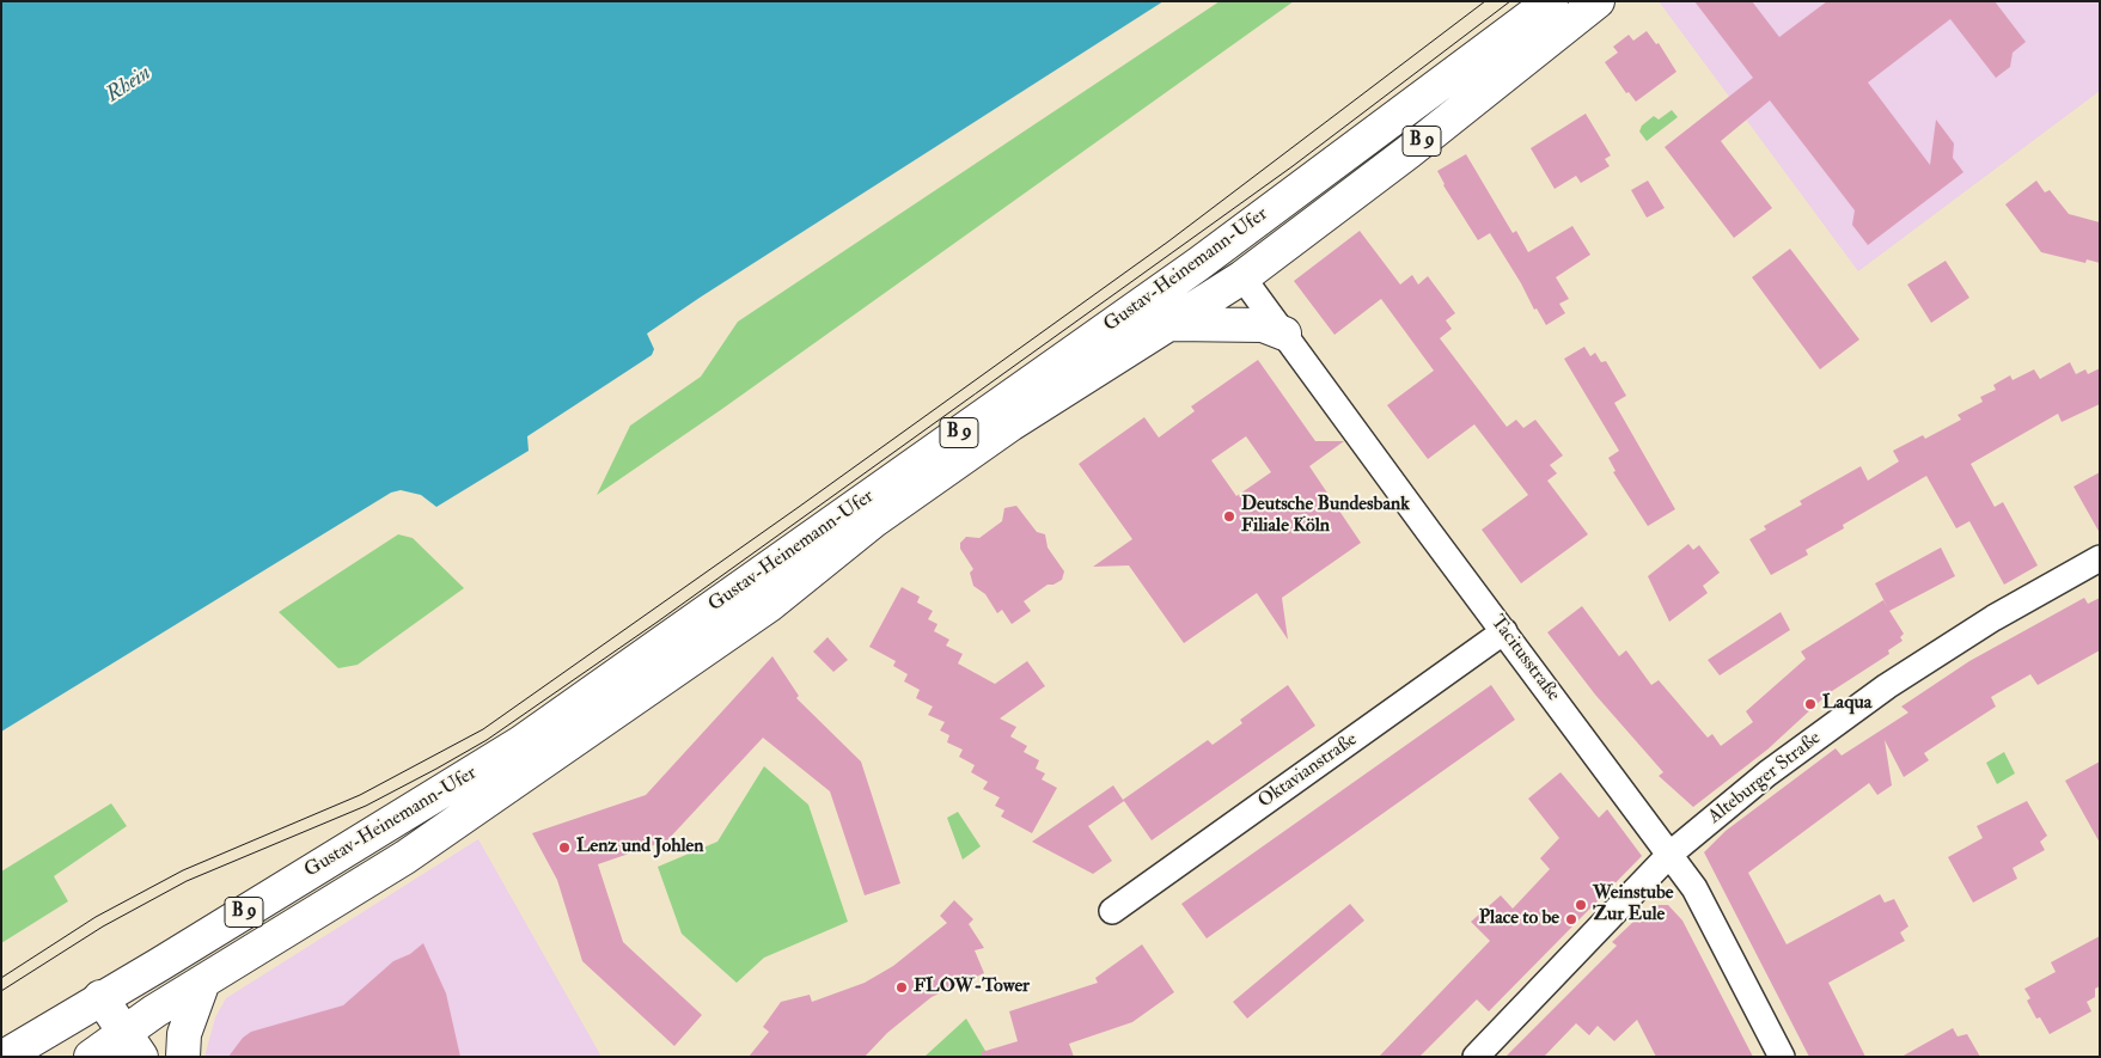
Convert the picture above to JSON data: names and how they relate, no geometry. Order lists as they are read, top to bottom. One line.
{"streets":{"main road":["B 9","Gustav-Heinemann-Ufer"],"street":["Tacitusstraße","Oktavianstraße","Alteburger Straße"]},"crossings":[["Gustav-Heinemann-Ufer","Tacitusstraße"],["Tacitusstraße","Oktavianstraße"],["Tacitusstraße","Alteburger Straße"]],"water":["Rhein"],"places":["Deutsche Bundesbank Filiale Köln","Laqua","Lenz und Johlen","Weinstube Zur Eule","Place to be","FLOW-Tower"]}
